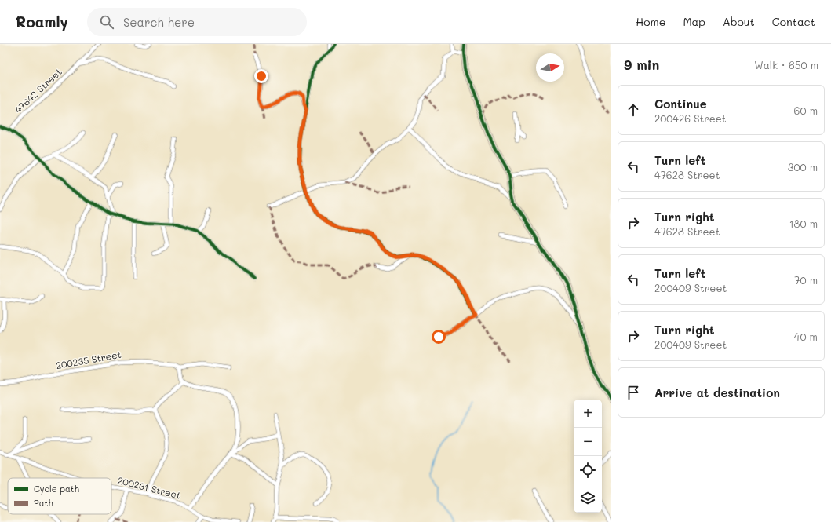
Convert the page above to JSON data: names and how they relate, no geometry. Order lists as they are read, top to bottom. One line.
{"streets":{"street":["47642 Street","200235 Street","200231 Street"]},"legend":["Cycle path","Path"],"north":"right","page":{"header":"Roamly","search":"Search here","nav":["Home","Map","About","Contact"],"heading":["9 min","Walk · 650 m"],"list":[["Continue","200426 Street","60 m"],["Turn left","47628 Street","300 m"],["Turn right","47628 Street","180 m"],["Turn left","200409 Street","70 m"],["Turn right","200409 Street","40 m"],"Arrive at destination"],"map_buttons":["+","−"]}}
